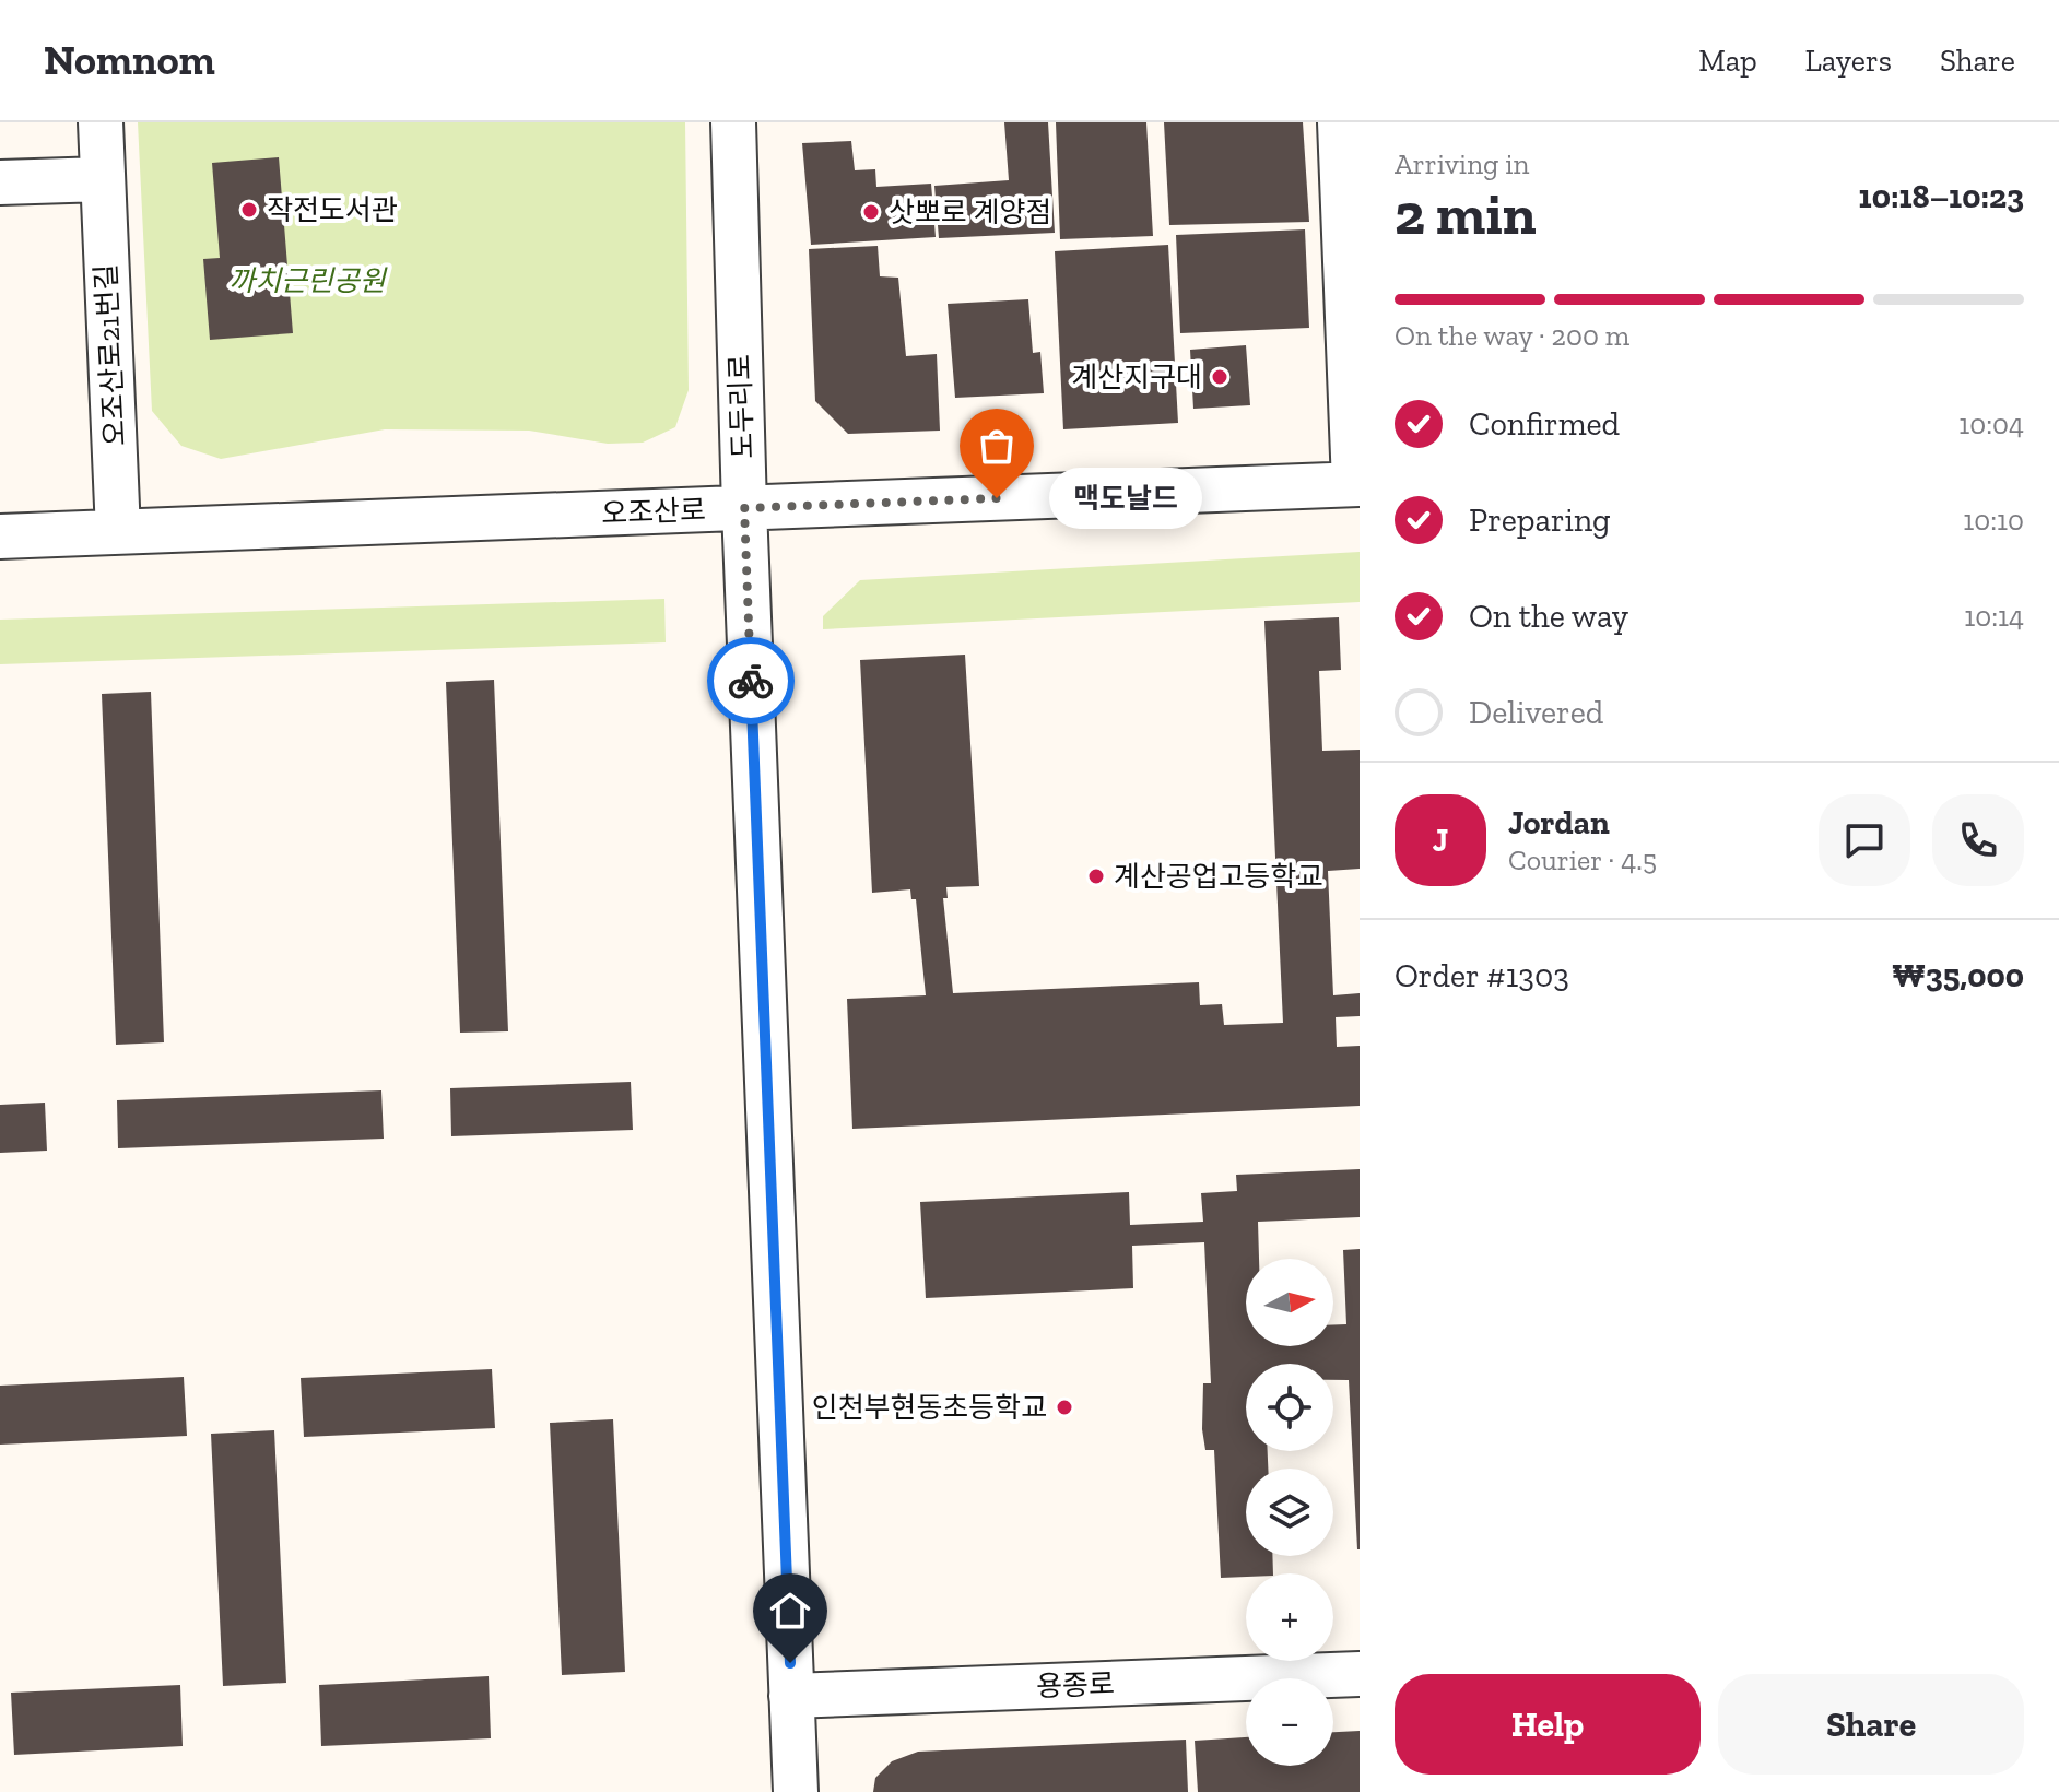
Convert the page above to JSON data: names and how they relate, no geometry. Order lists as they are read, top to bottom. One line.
{"streets":{"street":["오조산로21번길","도두리로","오조산로","용종로"]},"crossings":[["오조산로21번길","오조산로"],["도두리로","오조산로"],["도두리로","용종로"]],"parks":["까치근린공원"],"places":["작전도서관","삿뽀로 계양점","계산지구대","맥도날드","계산공업고등학교","인천부현동초등학교"],"north":"right","page":{"header":"Nomnom","nav":["Map","Layers","Share"],"heading":["2 min","Arriving in","10:18–10:23"],"panel":["Jordan","Courier · 4.5","Order #1303","₩35,000"],"bar":"On the way · 200 m","list":[["Confirmed","10:04"],["Preparing","10:10"],["On the way","10:14"],"Delivered"],"bubble":"맥도날드","round":"J","map_buttons":["+","−"],"buttons":["Help","Share"]}}
